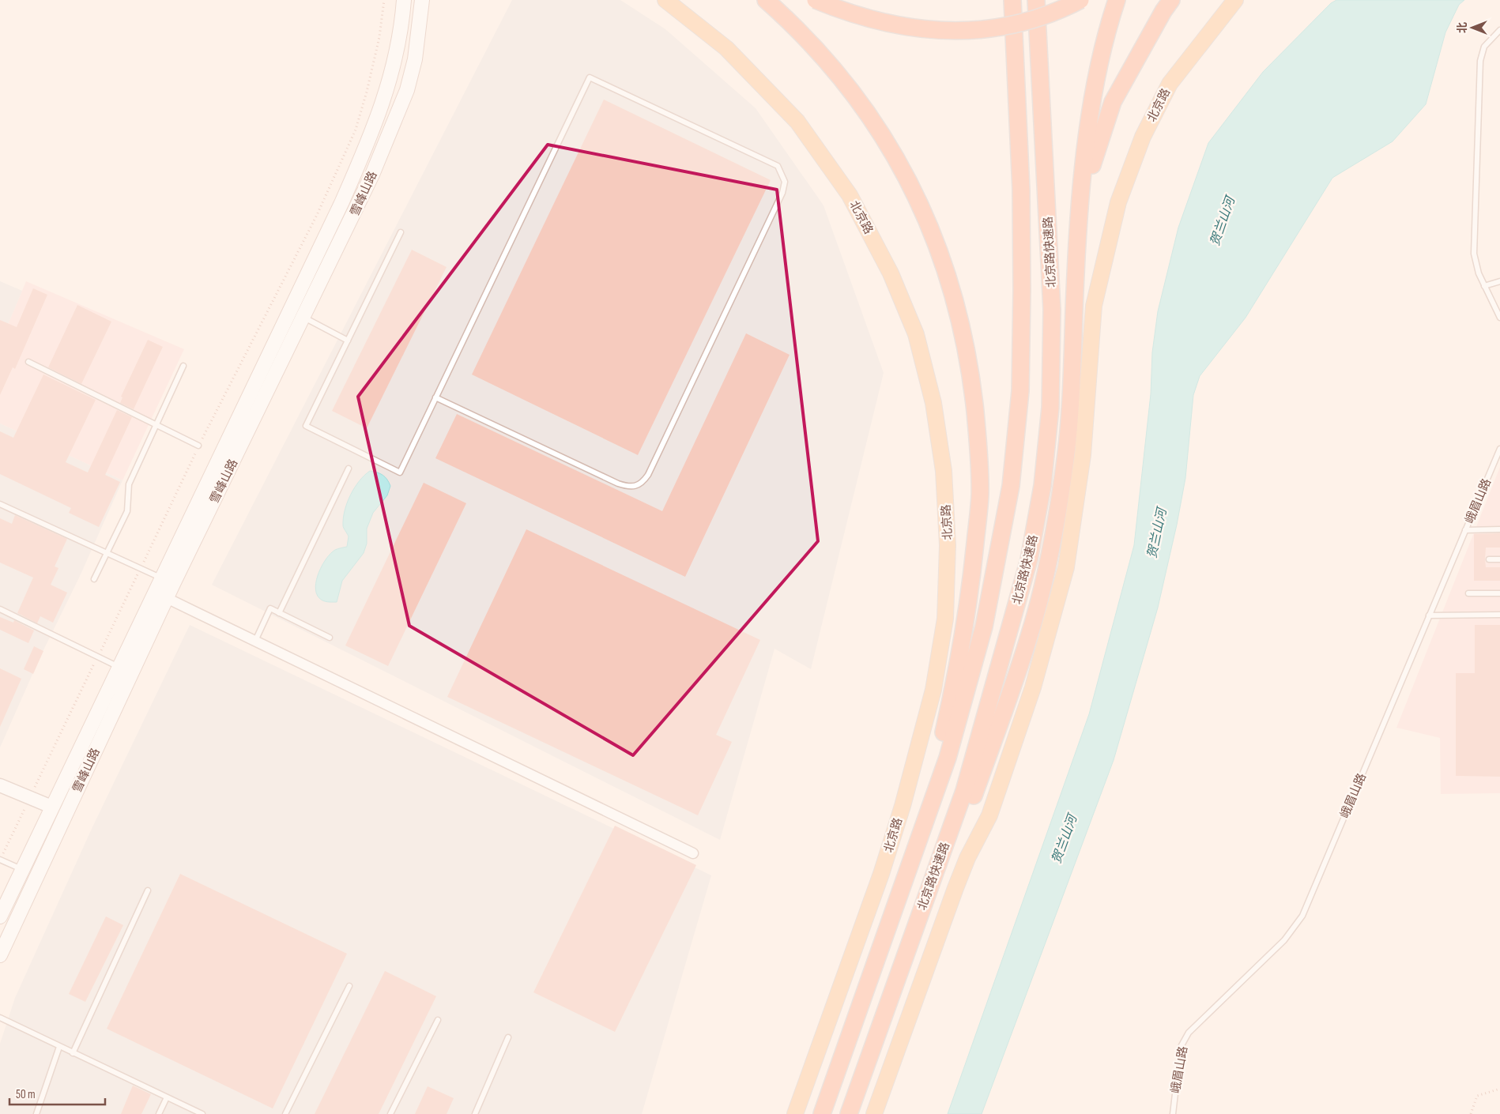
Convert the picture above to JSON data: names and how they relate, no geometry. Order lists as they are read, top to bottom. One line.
{"streets":{"highway":["北京路快速路"],"main road":["北京路","雪峰山路"],"lane":["峨眉山路"]},"water":["贺兰山河"],"scale_bar":"50 m","north":"left"}
